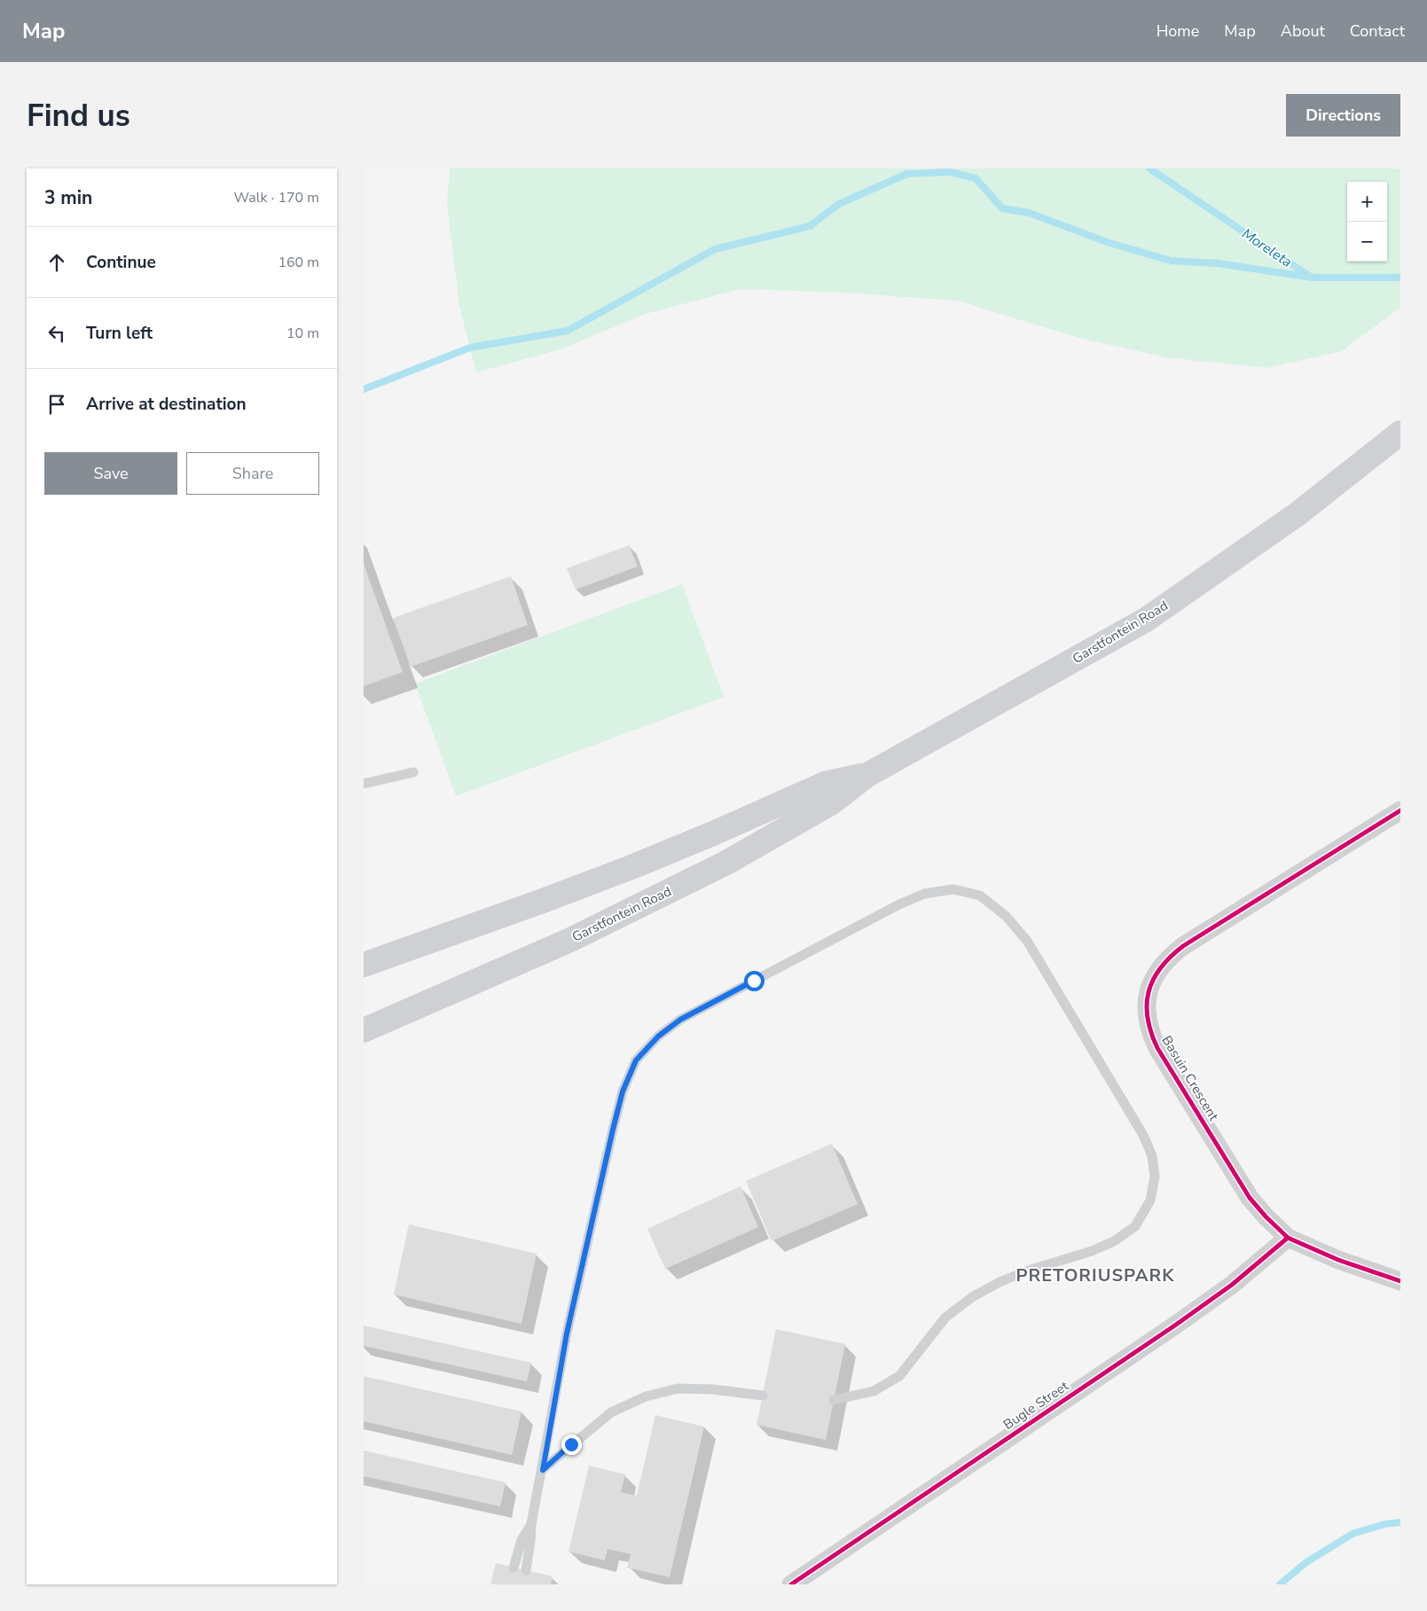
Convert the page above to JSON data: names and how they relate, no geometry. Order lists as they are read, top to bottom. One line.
{"streets":{"main road":["Garstfontein Road"],"street":["Basuin Crescent","Bugle Street"]},"crossings":[["Basuin Crescent","Bugle Street"]],"districts":["PRETORIUSPARK"],"water":["Moreleta"],"page":{"header":"Map","nav":["Home","Map","About","Contact"],"buttons":["Directions",["Save","Share"]],"title":"Find us","heading":["3 min","Walk · 170 m"],"map_buttons":["+","−"],"list":[["Continue","160 m"],["Turn left","10 m"],"Arrive at destination"]}}
